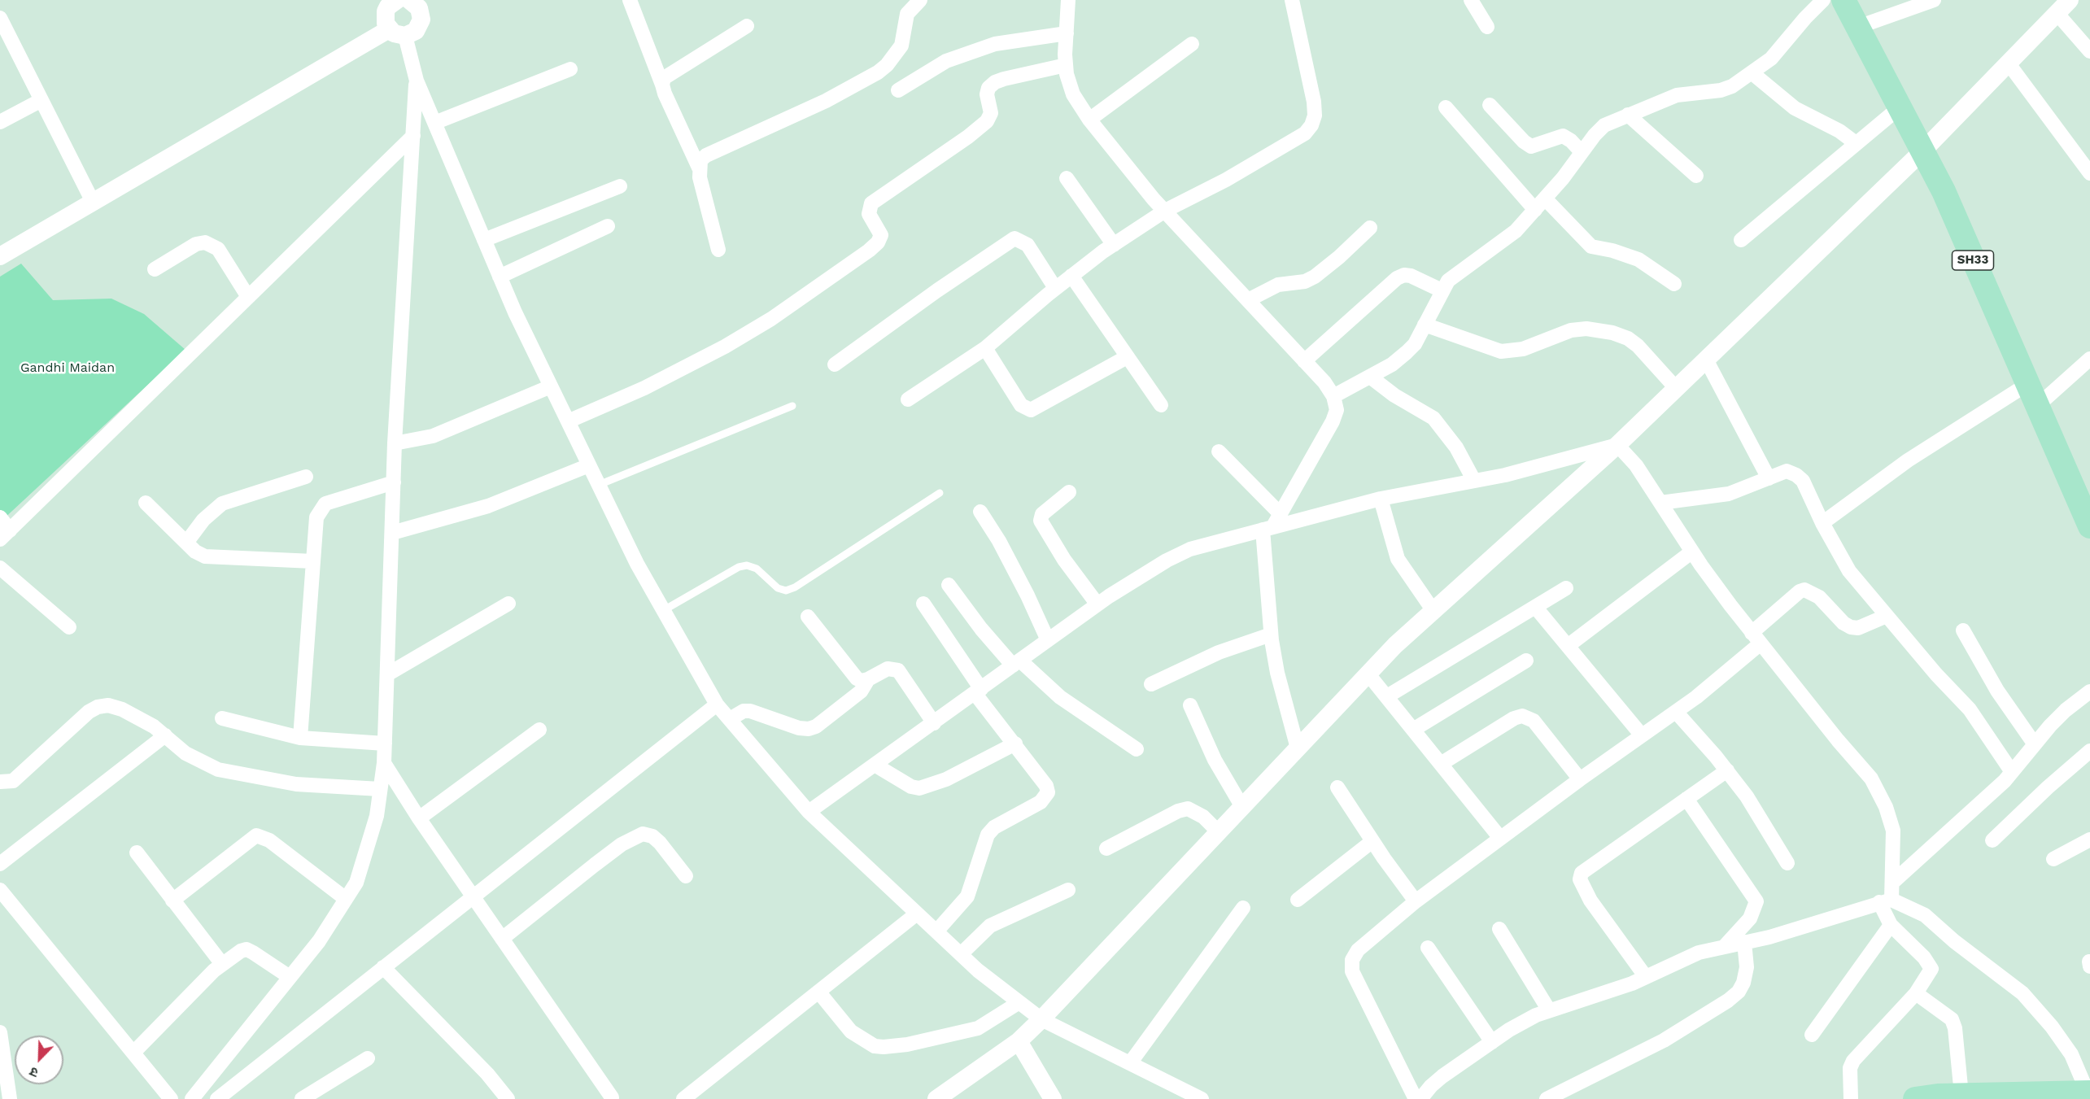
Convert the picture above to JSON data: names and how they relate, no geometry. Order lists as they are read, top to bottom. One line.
{"streets":{"main road":["SH33"]},"parks":["Gandhi Maidan"],"north":"bottom left"}
